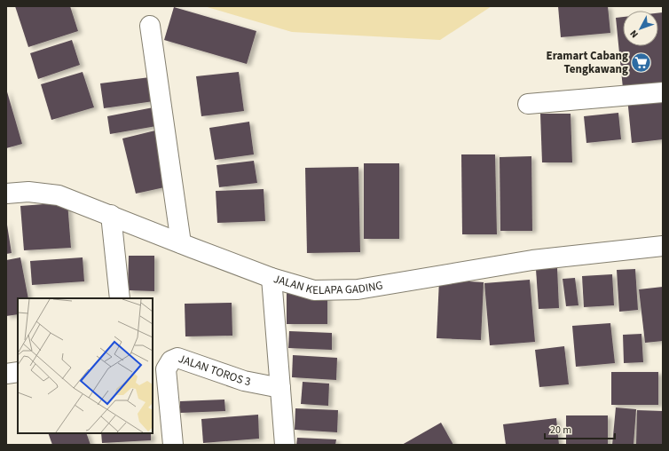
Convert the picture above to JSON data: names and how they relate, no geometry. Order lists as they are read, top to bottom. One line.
{"streets":{"street":["JALAN KELAPA GADING","JALAN TOROS 3"]},"places":{"supermarket":["Eramart Cabang Tengkawang"]},"scale_bar":"20 m","north":"bottom left"}
